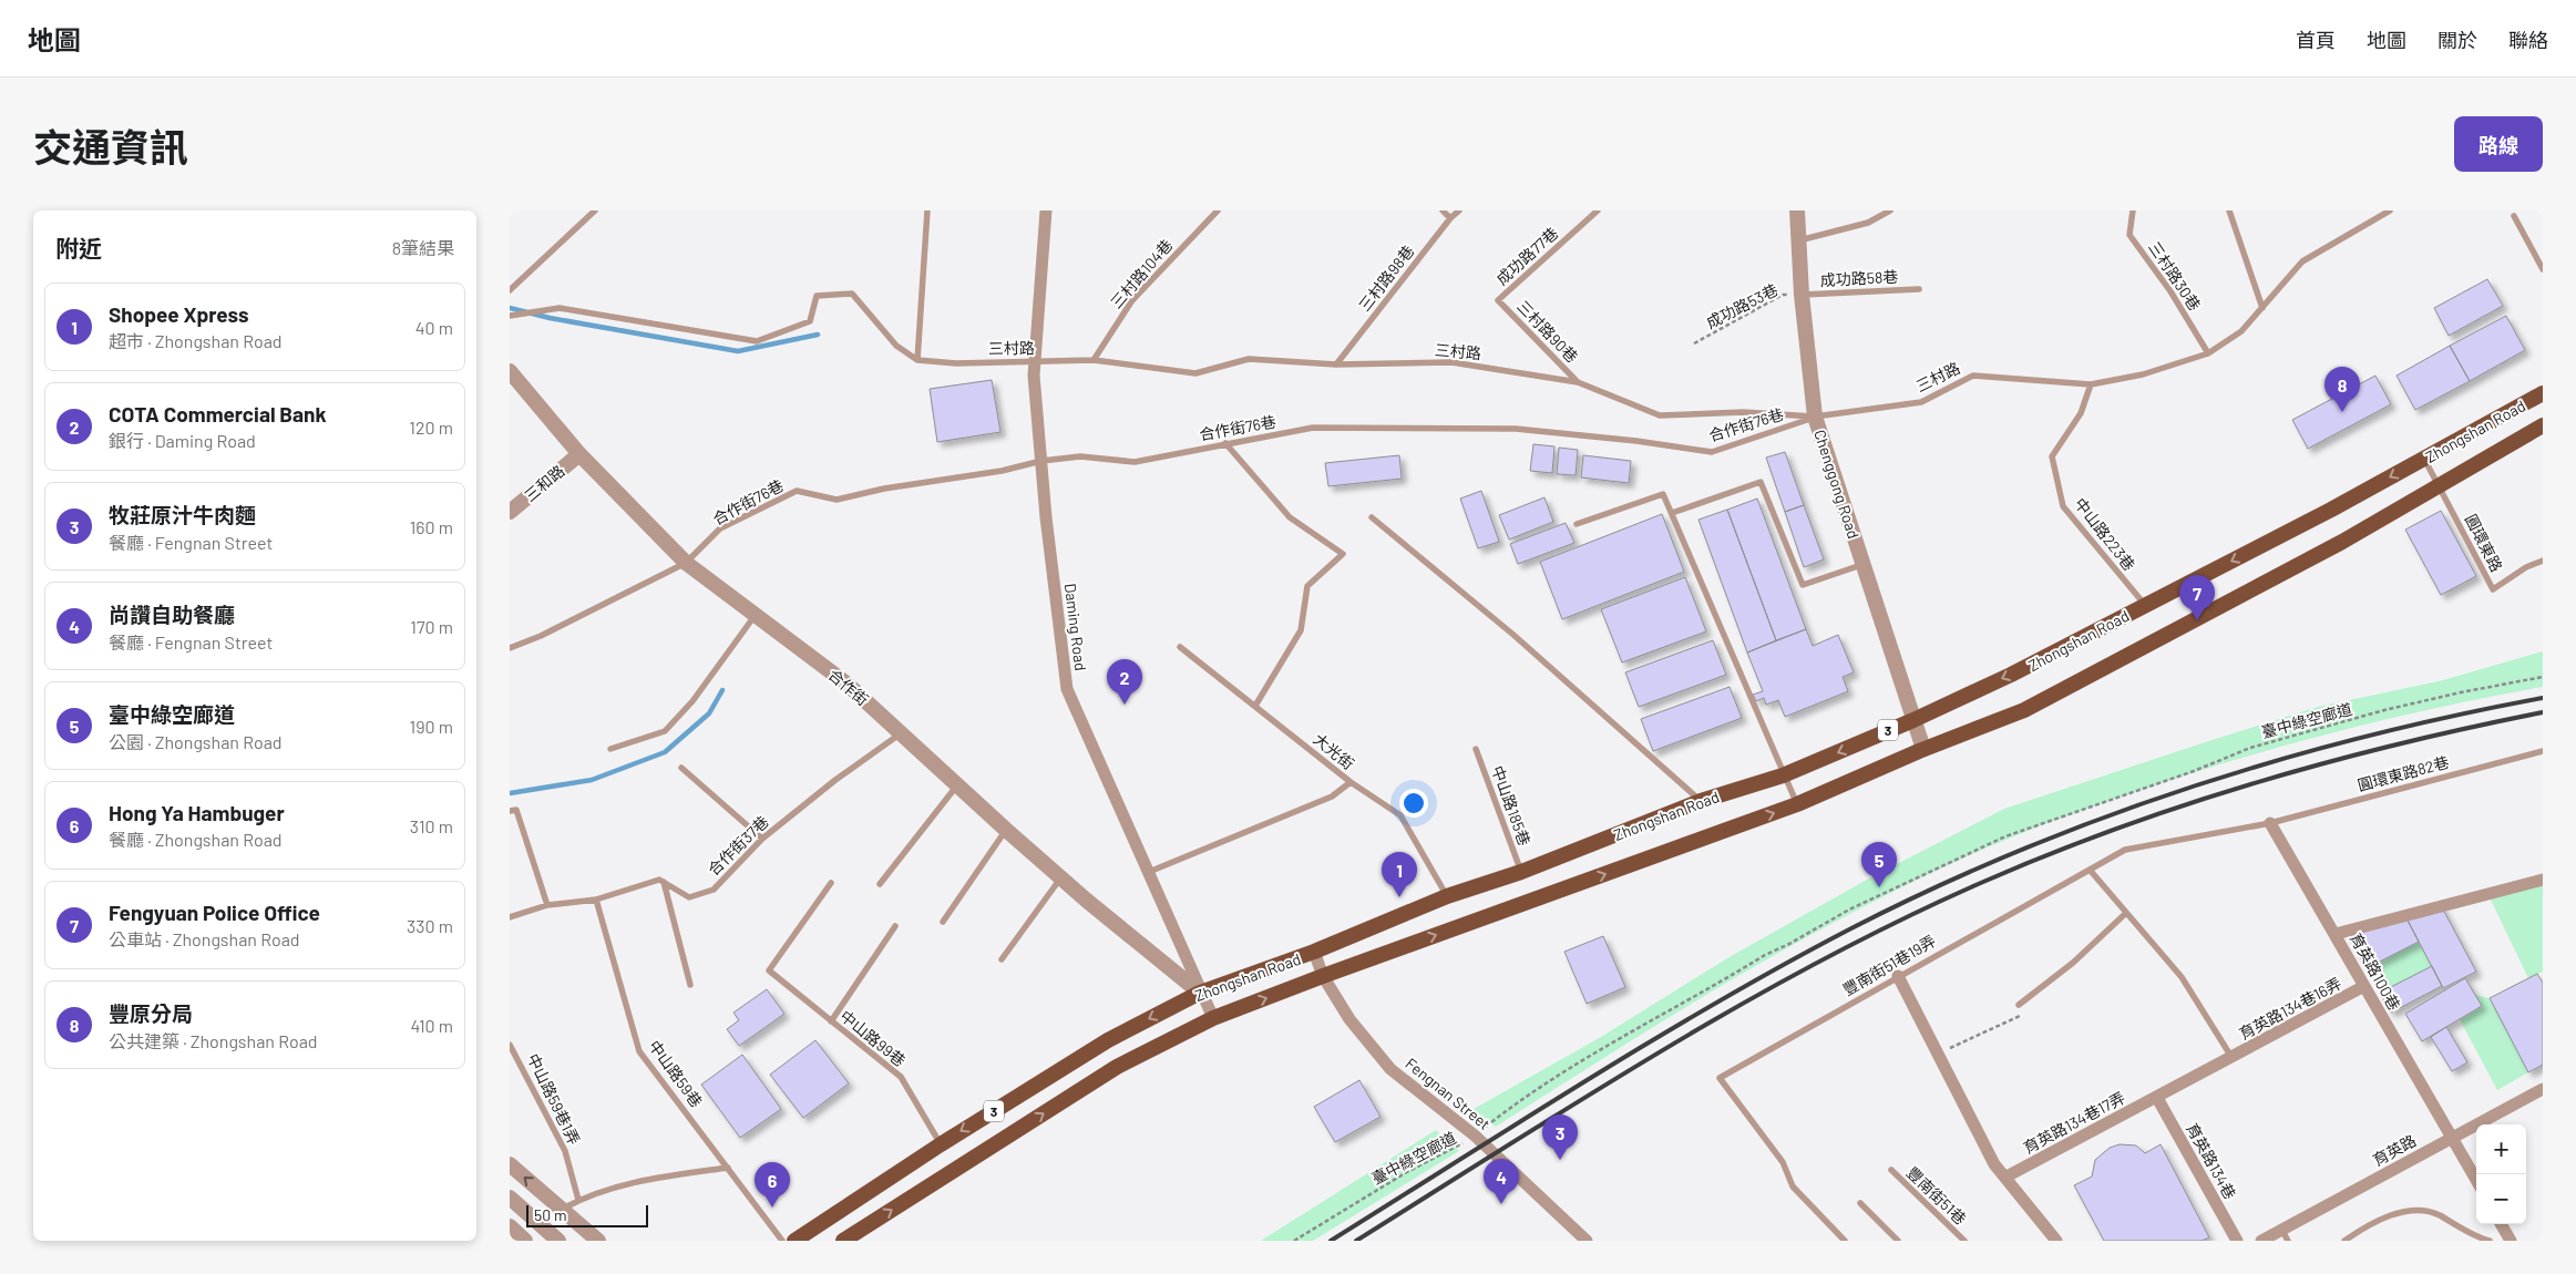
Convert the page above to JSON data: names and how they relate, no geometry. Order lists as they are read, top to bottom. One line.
{"streets":{"main road":["Zhongshan Road","3"],"street":["三和路","Chenggong Road","Daming Road","合作街","育英路100巷","育英路134巷16弄","Fengnan Street","育英路134巷17弄","育英路","育英路134巷"],"lane":["成功路77巷","三村路104巷","三村路30巷","三村路98巷","成功路58巷","三村路90巷","三村路","合作街76巷","中山路223巷","圓環東路","大光街","圓環東路82巷","中山路185巷","合作街37巷","豐南街51巷19弄","中山路99巷","中山路59巷","中山路59巷1弄","豐南街51巷"],"path":["成功路53巷","臺中綠空廊道"]},"crossings":[["成功路77巷","三村路90巷"],["三村路104巷","三村路"],["三村路30巷","三村路"],["三村路98巷","三村路"],["成功路58巷","成功路53巷"],["成功路58巷","Chenggong Road"],["成功路53巷","Chenggong Road"],["三村路90巷","三村路"],["三村路","合作街76巷"],["三村路","Chenggong Road"],["三村路","中山路223巷"],["三村路","Daming Road"],["合作街76巷","Chenggong Road"],["合作街76巷","Daming Road"],["合作街76巷","合作街"],["Zhongshan Road","Chenggong Road"],["Zhongshan Road","中山路223巷"],["Zhongshan Road","圓環東路"],["Zhongshan Road","Daming Road"],["Zhongshan Road","合作街"],["Zhongshan Road","大光街"],["Zhongshan Road","中山路185巷"],["Zhongshan Road","中山路99巷"],["Zhongshan Road","Fengnan Street"],["三和路","合作街"],["Daming Road","合作街"],["合作街","合作街37巷"],["臺中綠空廊道","Fengnan Street"],["圓環東路82巷","豐南街51巷19弄"],["圓環東路82巷","育英路100巷"],["豐南街51巷19弄","育英路100巷"],["豐南街51巷19弄","育英路134巷16弄"],["育英路100巷","育英路134巷16弄"],["育英路100巷","育英路"],["育英路134巷16弄","育英路134巷17弄"],["育英路134巷16弄","育英路134巷"],["育英路134巷17弄","育英路134巷"]],"scale_bar":"50 m","page":{"header":"地圖","nav":["首頁","地圖","關於","聯絡"],"title":"交通資訊","buttons":"路線","heading":["附近","8筆結果"],"list":[{"mark":"1","name":"Shopee Xpress","note":"超市 · Zhongshan Road","value":"40 m"},{"mark":"2","name":"COTA Commercial Bank","note":"銀行 · Daming Road","value":"120 m"},{"mark":"3","name":"牧莊原汁牛肉麵","note":"餐廳 · Fengnan Street","value":"160 m"},{"mark":"4","name":"尚讚自助餐廳","note":"餐廳 · Fengnan Street","value":"170 m"},{"mark":"5","name":"臺中綠空廊道","note":"公園 · Zhongshan Road","value":"190 m"},{"mark":"6","name":"Hong Ya Hambuger","note":"餐廳 · Zhongshan Road","value":"310 m"},{"mark":"7","name":"Fengyuan Police Office","note":"公車站 · Zhongshan Road","value":"330 m"},{"mark":"8","name":"豐原分局","note":"公共建築 · Zhongshan Road","value":"410 m"}],"pins":["8","7","2","5","1","3","4","6"],"map_buttons":["+","−"],"scale":"50 m"}}
